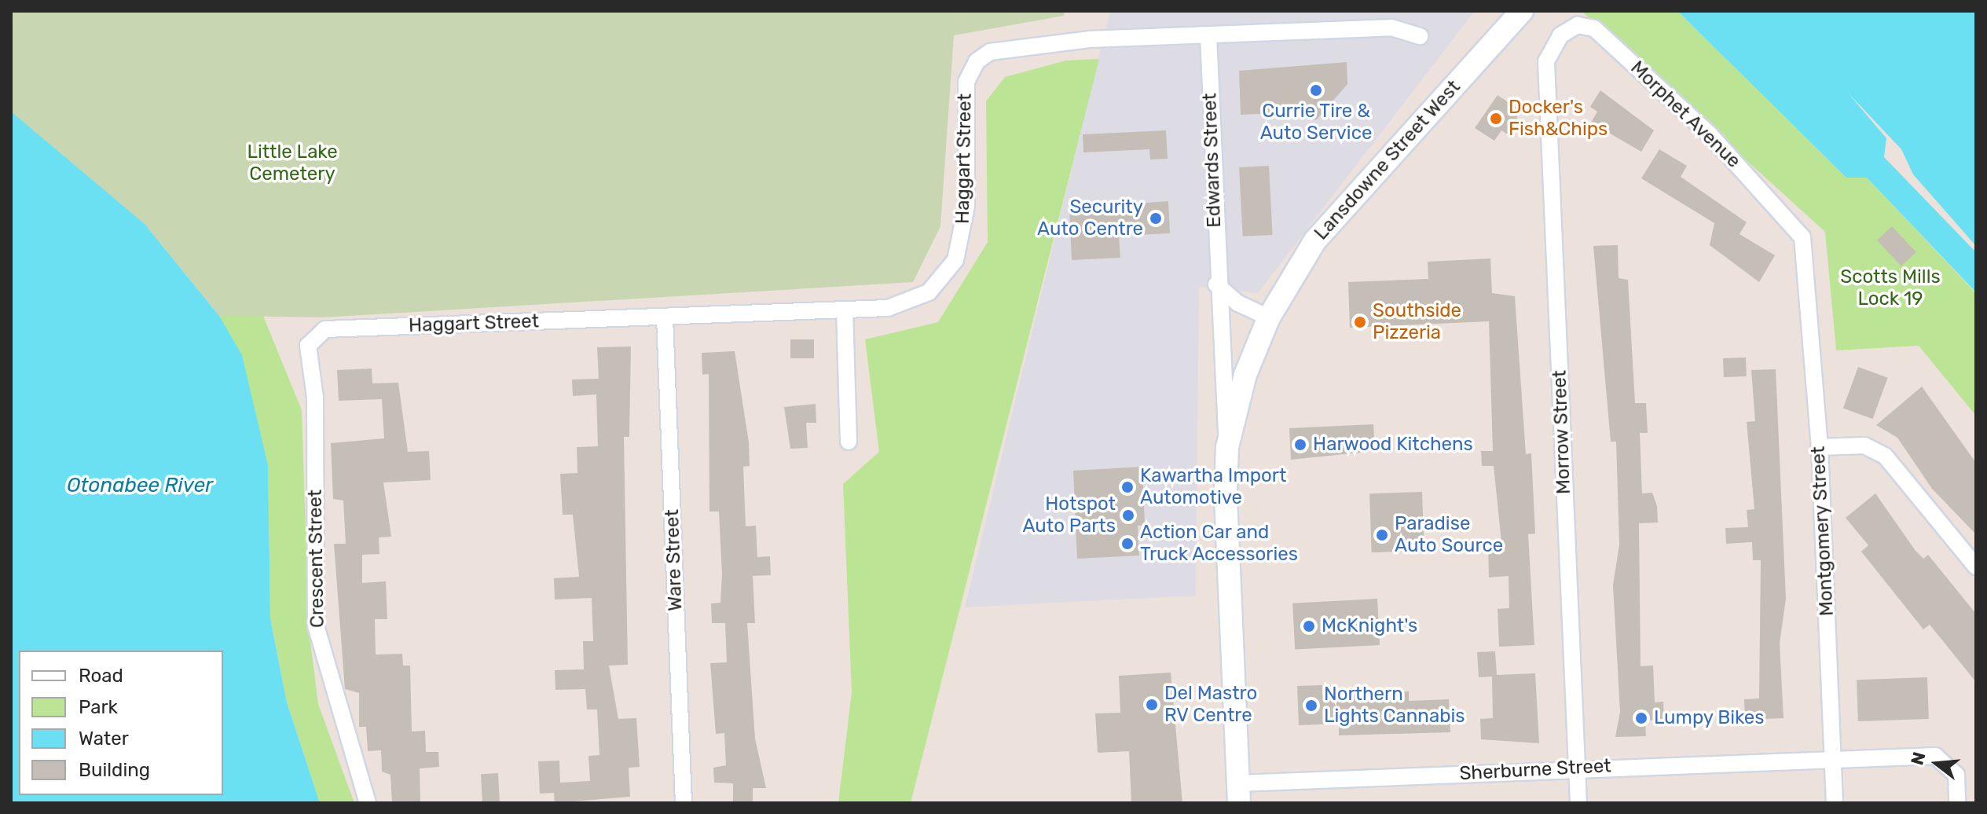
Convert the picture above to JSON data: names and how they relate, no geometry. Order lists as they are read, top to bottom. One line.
{"streets":{"main road":["Lansdowne Street West"],"street":["Morphet Avenue","Haggart Street","Edwards Street","Morrow Street","Montgomery Street","Crescent Street","Ware Street","Sherburne Street"]},"crossings":[["Morphet Avenue","Morrow Street"],["Morphet Avenue","Montgomery Street"],["Haggart Street","Edwards Street"],["Haggart Street","Crescent Street"],["Haggart Street","Ware Street"],["Edwards Street","Lansdowne Street West"],["Lansdowne Street West","Sherburne Street"],["Morrow Street","Sherburne Street"],["Montgomery Street","Sherburne Street"]],"water":["Otonabee River"],"parks":["Little Lake Cemetery","Scotts Mills Lock 19"],"places":["Currie Tire & Auto Service","Docker's Fish&Chips","Security Auto Centre","Southside Pizzeria","Harwood Kitchens","Kawartha Import Automotive","Hotspot Auto Parts","Paradise Auto Source","Action Car and Truck Accessories","McKnight's","Del Mastro RV Centre","Northern Lights Cannabis","Lumpy Bikes"],"legend":["Road","Park","Water","Building"],"north":"left"}
